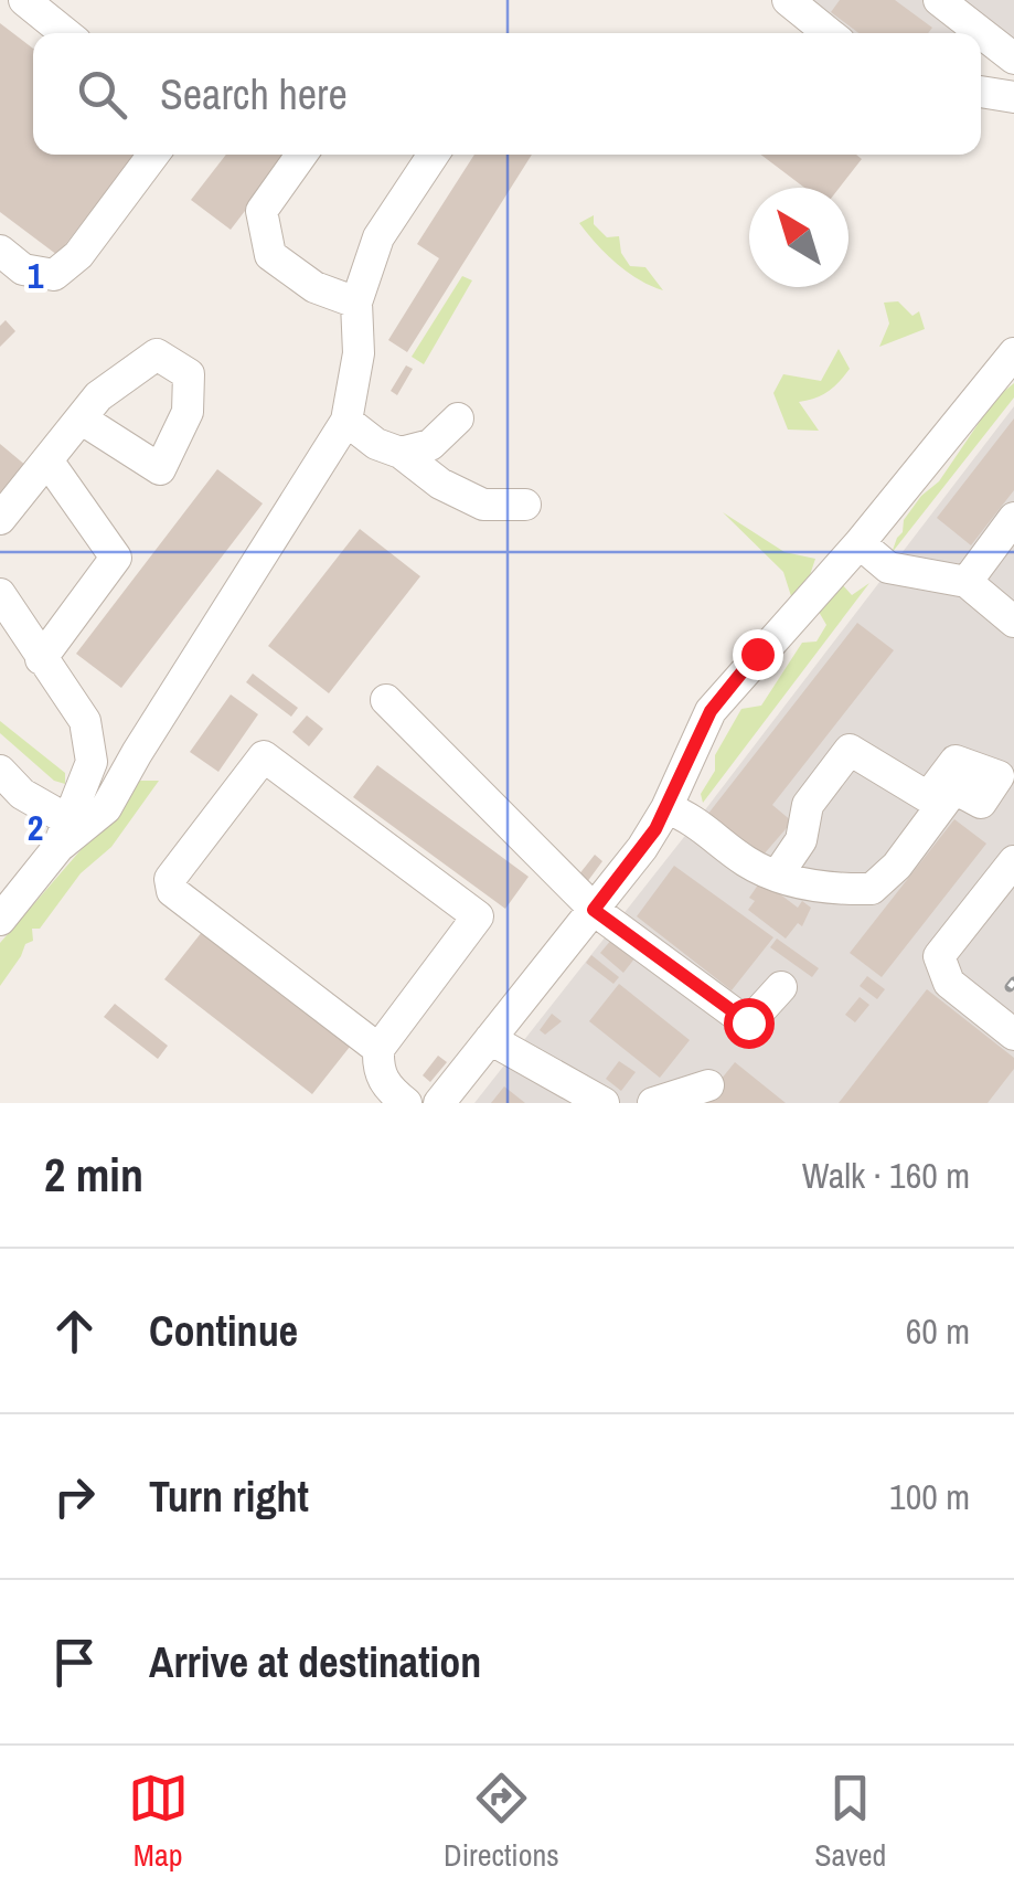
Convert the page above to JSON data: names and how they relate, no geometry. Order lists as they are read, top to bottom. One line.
{"north":"top left","page":{"search":"Search here","heading":["2 min","Walk · 160 m"],"list":[["Continue","60 m"],["Turn right","100 m"],"Arrive at destination"],"nav":["Map","Directions","Saved"]},"grid":{"rows":["1","2"]}}
